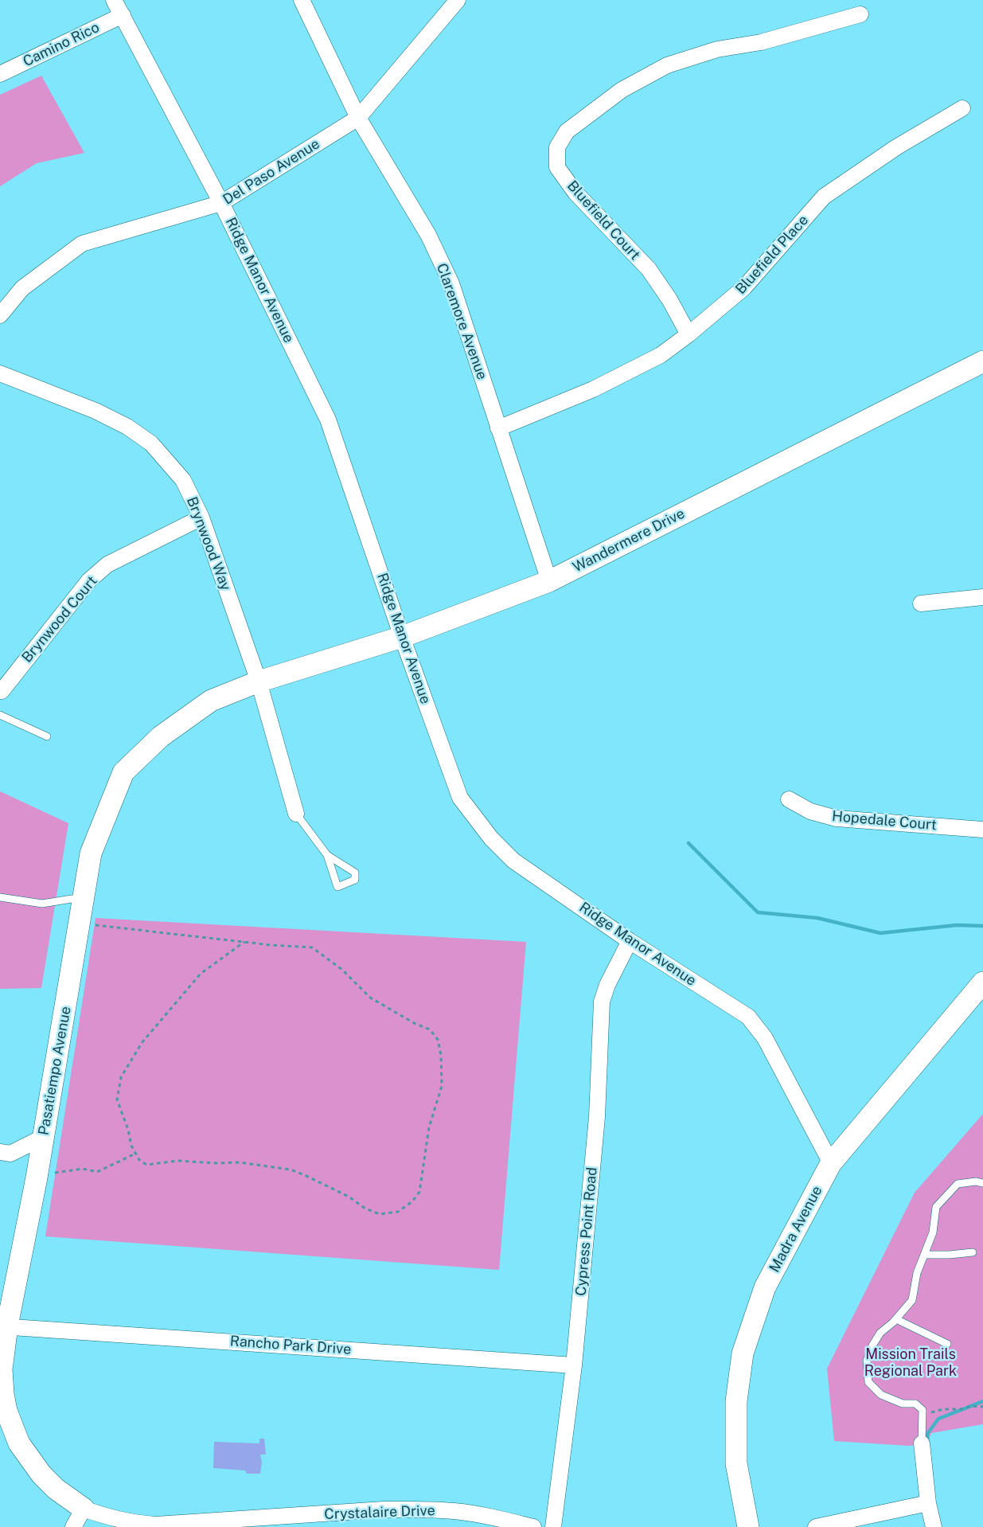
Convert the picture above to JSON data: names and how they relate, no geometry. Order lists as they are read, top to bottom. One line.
{"streets":{"street":["Camino Rico","Del Paso Avenue","Bluefield Court","Bluefield Place","Ridge Manor Avenue","Claremore Avenue","Wandermere Drive","Brynwood Way","Brynwood Court","Hopedale Court","Pasatiempo Avenue","Madra Avenue","Cypress Point Road","Rancho Park Drive","Crystalaire Drive"]},"crossings":[["Camino Rico","Ridge Manor Avenue"],["Del Paso Avenue","Ridge Manor Avenue"],["Del Paso Avenue","Claremore Avenue"],["Bluefield Court","Bluefield Place"],["Bluefield Place","Claremore Avenue"],["Ridge Manor Avenue","Wandermere Drive"],["Ridge Manor Avenue","Madra Avenue"],["Ridge Manor Avenue","Cypress Point Road"],["Claremore Avenue","Wandermere Drive"],["Wandermere Drive","Brynwood Way"],["Wandermere Drive","Pasatiempo Avenue"],["Brynwood Way","Brynwood Court"],["Brynwood Way","Pasatiempo Avenue"],["Pasatiempo Avenue","Rancho Park Drive"],["Pasatiempo Avenue","Crystalaire Drive"],["Cypress Point Road","Rancho Park Drive"]],"parks":["Mission Trails Regional Park"]}
